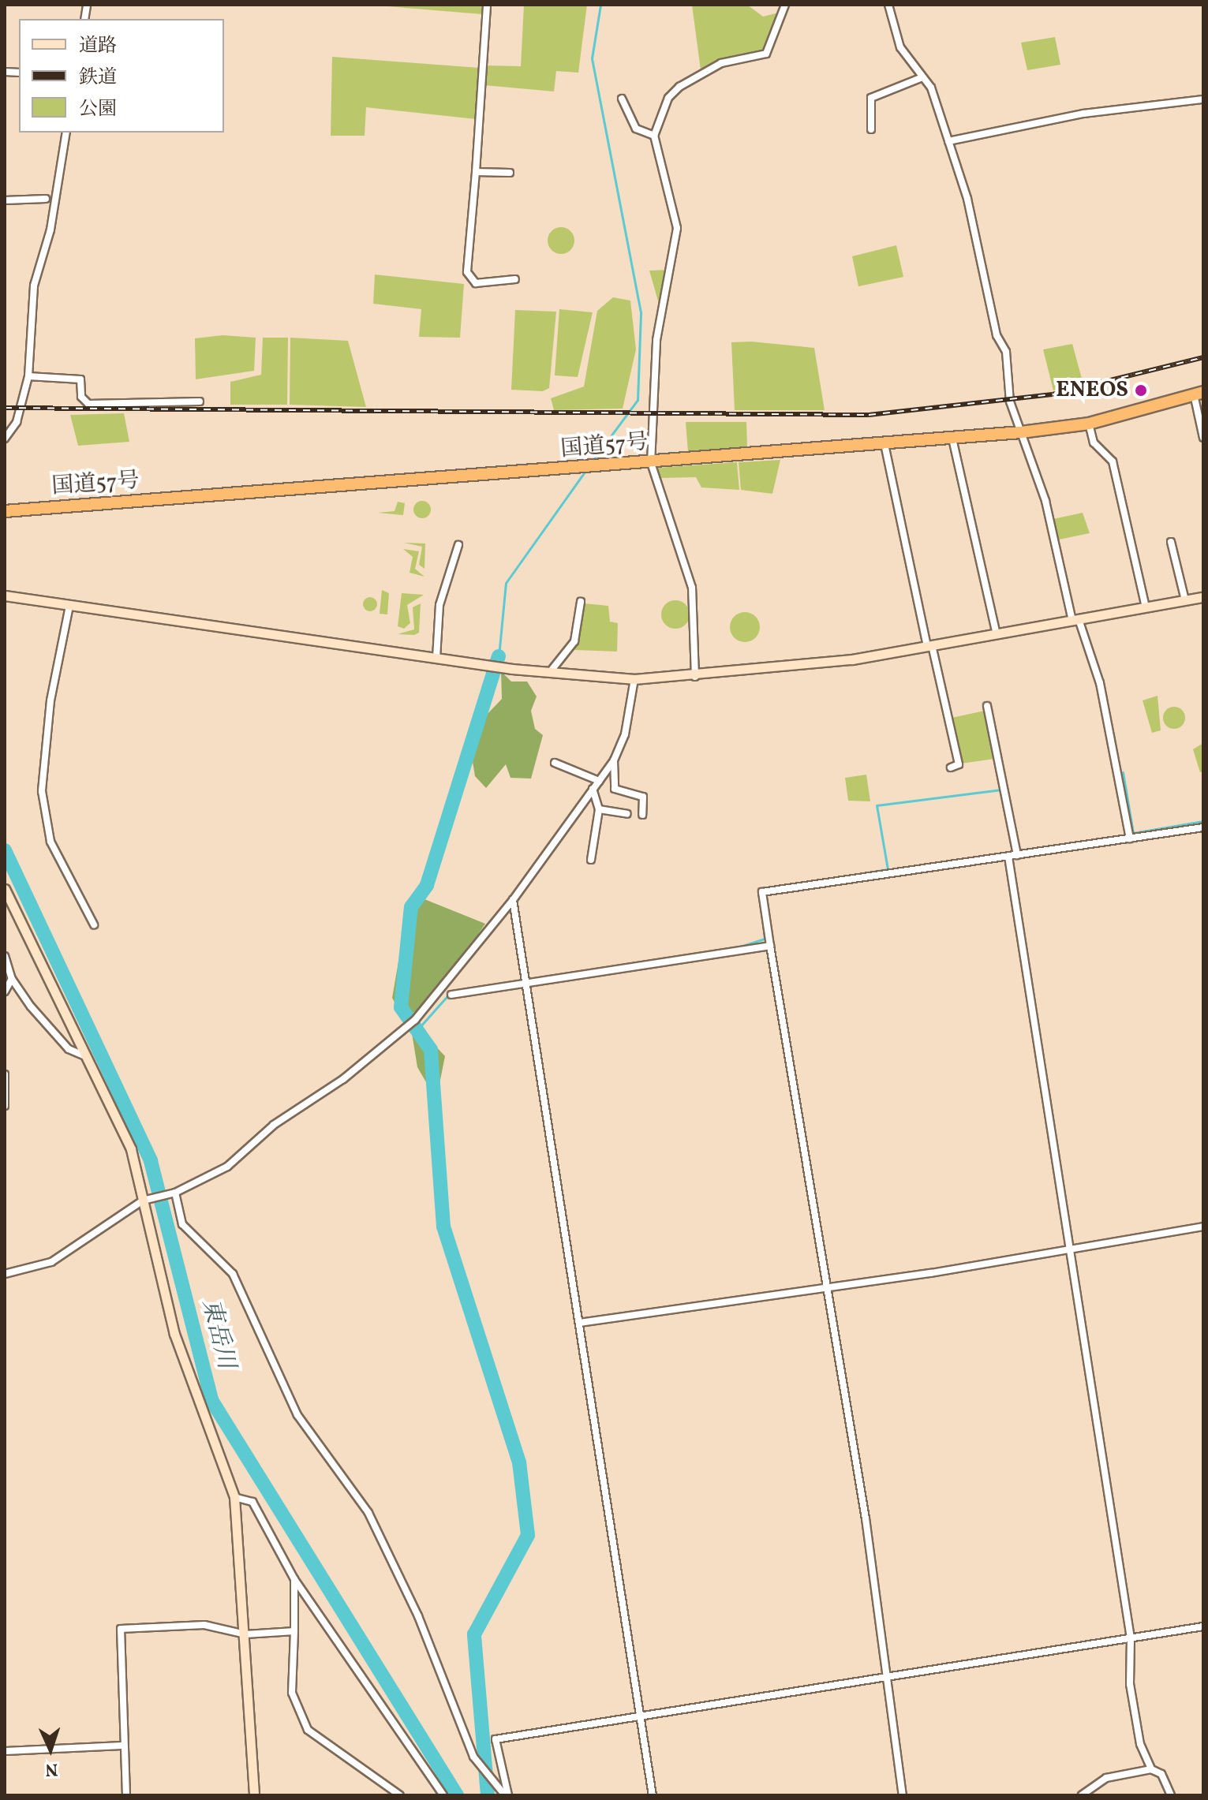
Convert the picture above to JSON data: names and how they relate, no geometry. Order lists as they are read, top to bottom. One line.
{"streets":{"highway":["国道57号"]},"water":["東岳川"],"places":["ENEOS"],"legend":["道路","鉄道","公園"],"north":"bottom"}
